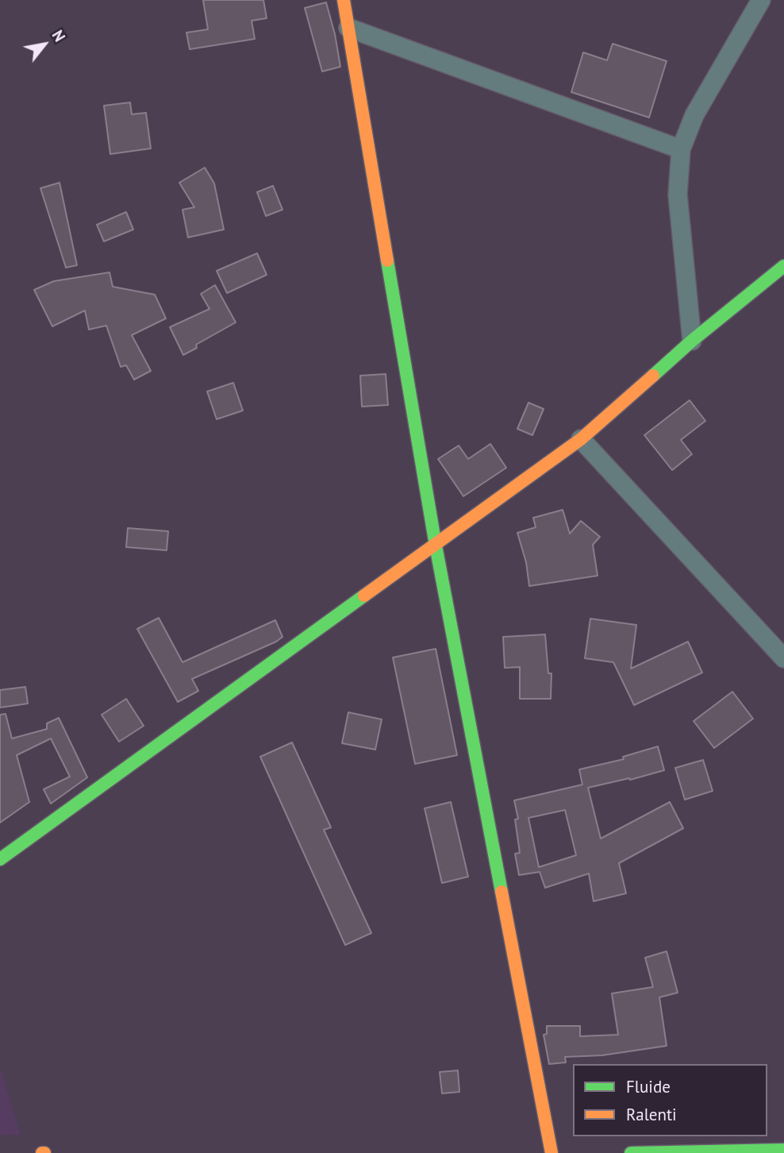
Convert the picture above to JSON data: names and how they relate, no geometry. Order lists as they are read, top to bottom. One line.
{"legend":["Fluide","Ralenti"],"north":"top right"}
